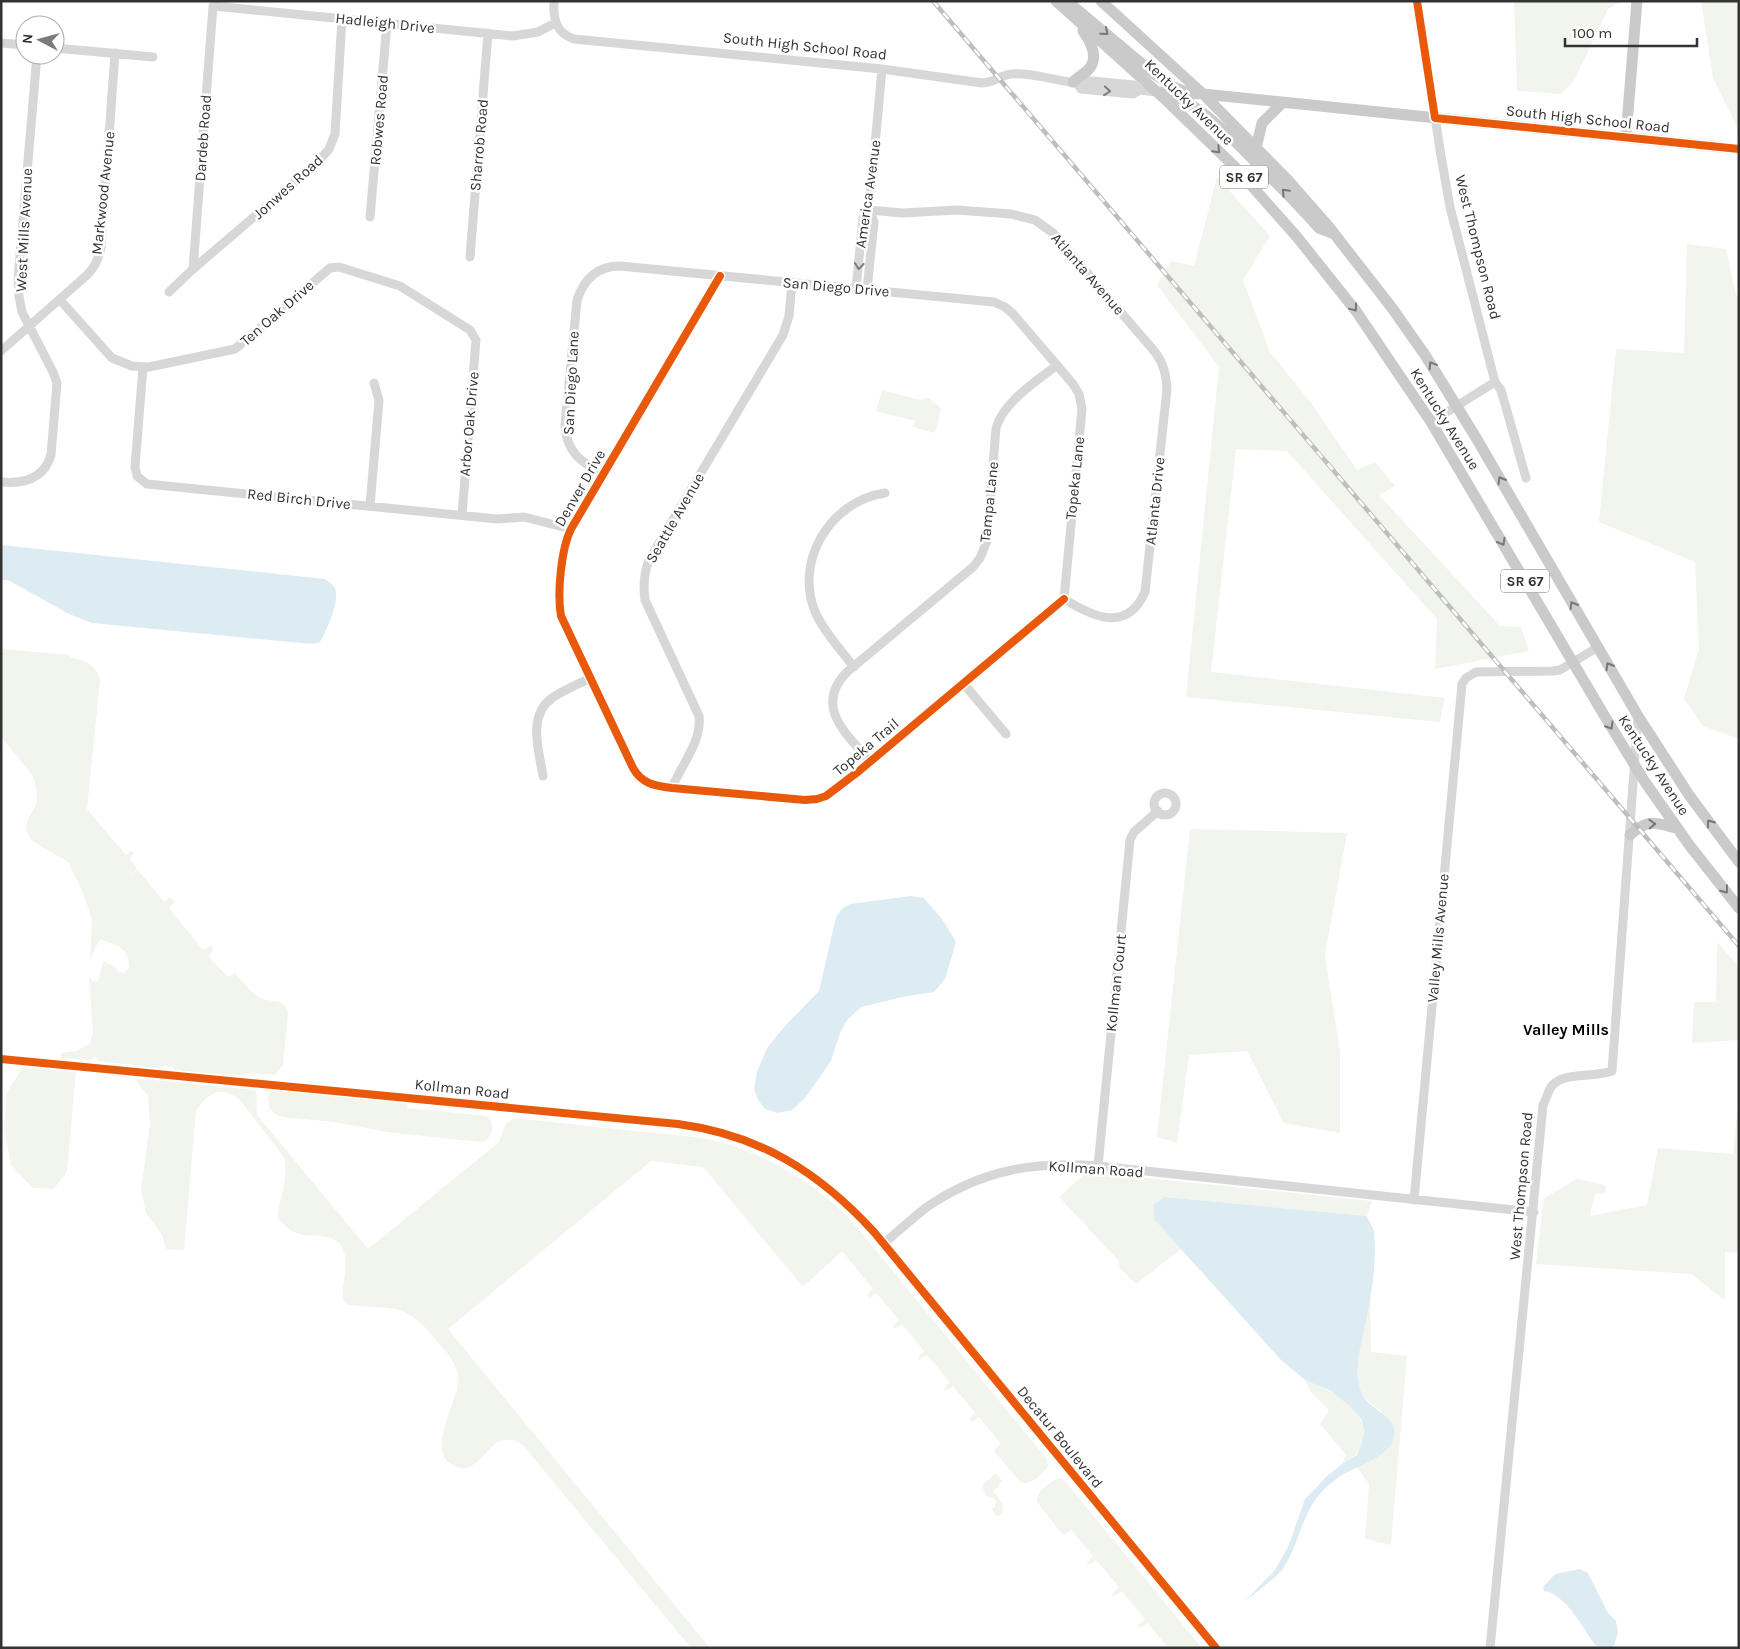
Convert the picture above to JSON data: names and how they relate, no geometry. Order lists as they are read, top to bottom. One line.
{"streets":{"main road":["South High School Road","Kentucky Avenue","SR 67"],"street":["Hadleigh Drive","Robwes Road","Dardeb Road","Sharrob Road","Jonwes Road","Markwood Avenue","America Avenue","West Mills Avenue","West Thompson Road","Atlanta Avenue","San Diego Drive","Ten Oak Drive","San Diego Lane","Arbor Oak Drive","Topeka Lane","Denver Drive","Red Birch Drive","Atlanta Drive","Tampa Lane","Seattle Avenue","Topeka Trail","Valley Mills Avenue","Kollman Court","Kollman Road","Decatur Boulevard"]},"crossings":[["Hadleigh Drive","South High School Road"],["Hadleigh Drive","Robwes Road"],["Hadleigh Drive","Dardeb Road"],["Hadleigh Drive","Sharrob Road"],["Hadleigh Drive","Jonwes Road"],["South High School Road","Kentucky Avenue"],["South High School Road","America Avenue"],["South High School Road","West Thompson Road"],["Kentucky Avenue","West Thompson Road"],["Kentucky Avenue","Valley Mills Avenue"],["Dardeb Road","Jonwes Road"],["Markwood Avenue","West Mills Avenue"],["Markwood Avenue","Ten Oak Drive"],["America Avenue","Atlanta Avenue"],["America Avenue","San Diego Drive"],["West Thompson Road","Kollman Road"],["Atlanta Avenue","Atlanta Drive"],["San Diego Drive","San Diego Lane"],["San Diego Drive","Topeka Lane"],["San Diego Drive","Denver Drive"],["San Diego Drive","Tampa Lane"],["San Diego Drive","Seattle Avenue"],["Ten Oak Drive","Arbor Oak Drive"],["Ten Oak Drive","Red Birch Drive"],["San Diego Lane","Denver Drive"],["Arbor Oak Drive","Red Birch Drive"],["Topeka Lane","Atlanta Drive"],["Topeka Lane","Tampa Lane"],["Topeka Lane","Topeka Trail"],["Denver Drive","Red Birch Drive"],["Denver Drive","Topeka Trail"],["Atlanta Drive","Topeka Trail"],["Tampa Lane","Topeka Trail"],["Seattle Avenue","Topeka Trail"],["Valley Mills Avenue","Kollman Road"],["Kollman Court","Kollman Road"],["Kollman Road","Decatur Boulevard"]],"districts":["Valley Mills"],"scale_bar":"100 m","north":"left"}
